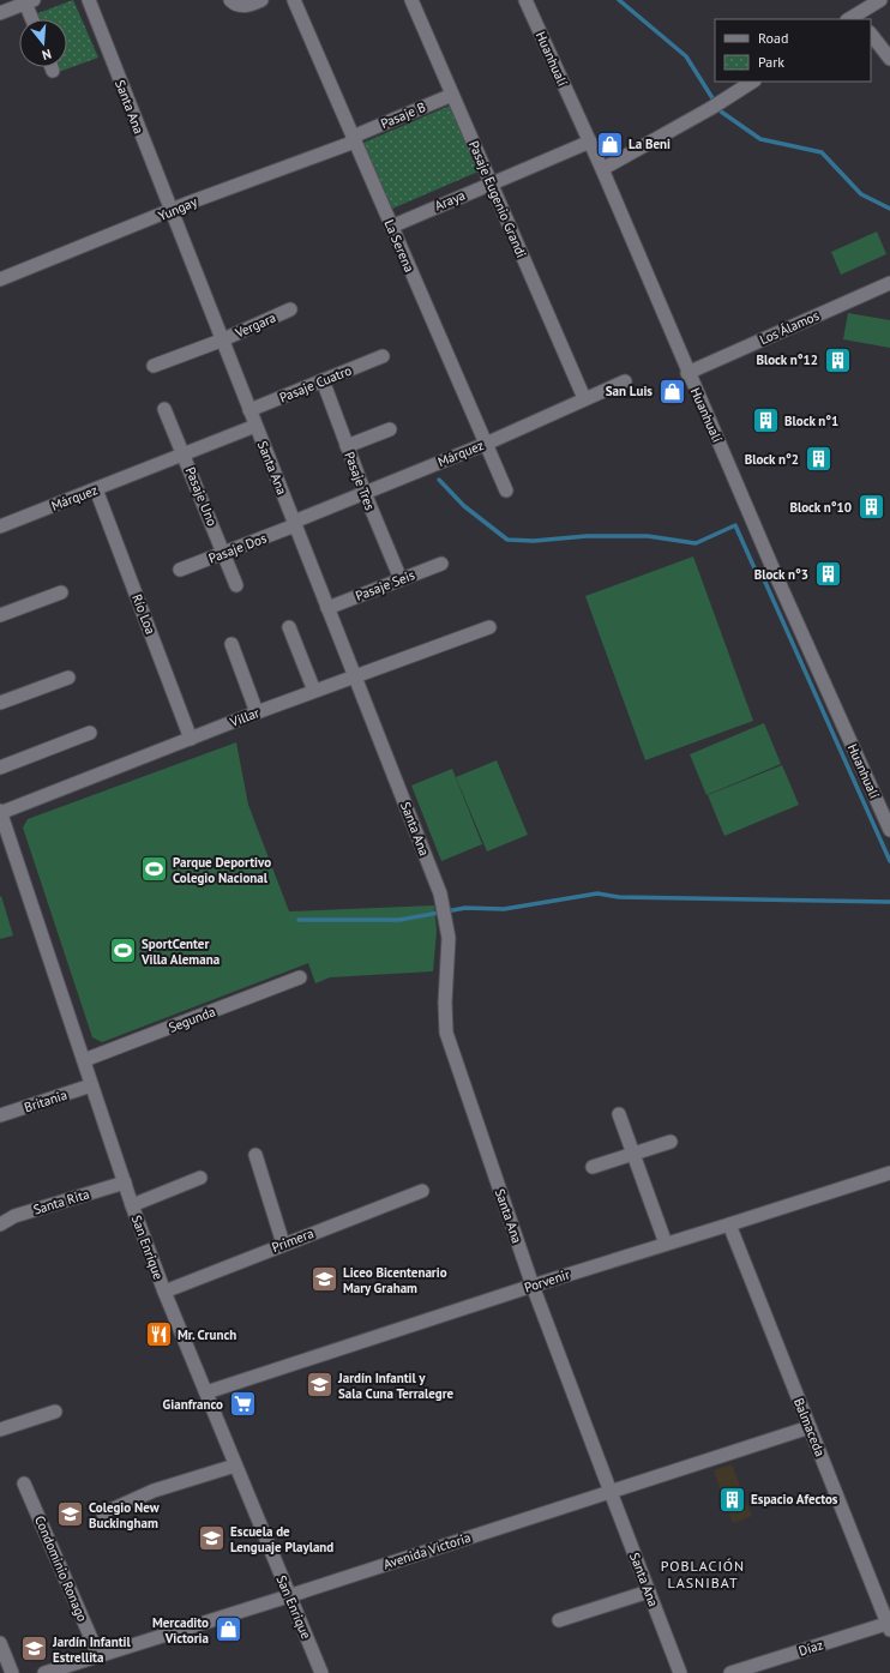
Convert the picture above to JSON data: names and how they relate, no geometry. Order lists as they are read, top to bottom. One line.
{"streets":{"street":["Huanhualí","Santa Ana","Pasaje B","Pasaje Eugenio Grandi","Araya","Yungay","La Serena","Vergara","Los Álamos","Pasaje Cuatro","Márquez","Pasaje Tres","Pasaje Uno","Pasaje Dos","Pasaje Seis","Río Loa","Villar","Segunda","Britania","Santa Rita","Primera","San Enrique","Porvenir","Balmaceda","Avenida Victoria","Condominio Ronago","Díaz"]},"crossings":[["Huanhualí","Araya"],["Huanhualí","Los Álamos"],["Santa Ana","Yungay"],["Santa Ana","Vergara"],["Santa Ana","Pasaje Cuatro"],["Santa Ana","Márquez"],["Santa Ana","Pasaje Dos"],["Santa Ana","Pasaje Seis"],["Santa Ana","Villar"],["Santa Ana","Porvenir"],["Santa Ana","Avenida Victoria"],["Pasaje B","Pasaje Eugenio Grandi"],["Pasaje B","Yungay"],["Pasaje B","La Serena"],["Pasaje Eugenio Grandi","Araya"],["Pasaje Eugenio Grandi","Márquez"],["Araya","La Serena"],["Yungay","La Serena"],["La Serena","Márquez"],["Pasaje Cuatro","Pasaje Tres"],["Márquez","Pasaje Tres"],["Márquez","Pasaje Uno"],["Márquez","Pasaje Dos"],["Márquez","Río Loa"],["Pasaje Tres","Pasaje Seis"],["Pasaje Uno","Pasaje Dos"],["Río Loa","Villar"],["Villar","San Enrique"],["Segunda","San Enrique"],["Britania","San Enrique"],["Santa Rita","San Enrique"],["Primera","San Enrique"],["San Enrique","Porvenir"],["San Enrique","Avenida Victoria"],["Porvenir","Balmaceda"],["Balmaceda","Avenida Victoria"],["Balmaceda","Díaz"],["Avenida Victoria","Condominio Ronago"]],"districts":["POBLACIÓN LASNIBAT"],"places":{"shop":["La Beni","San Luis","Mercadito Victoria"],"building":["Block n°12","Block n°1","Block n°2","Block n°10","Block n°3","Espacio Afectos"],"sports":["Parque Deportivo Colegio Nacional","SportCenter Villa Alemana"],"school or university":["Liceo Bicentenario Mary Graham","Jardín Infantil y Sala Cuna Terralegre","Colegio New Buckingham","Escuela de Lenguaje Playland","Jardín Infantil Estrellita"],"restaurant":["Mr. Crunch"],"supermarket":["Gianfranco"]},"legend":["Road","Park"],"north":"bottom"}
